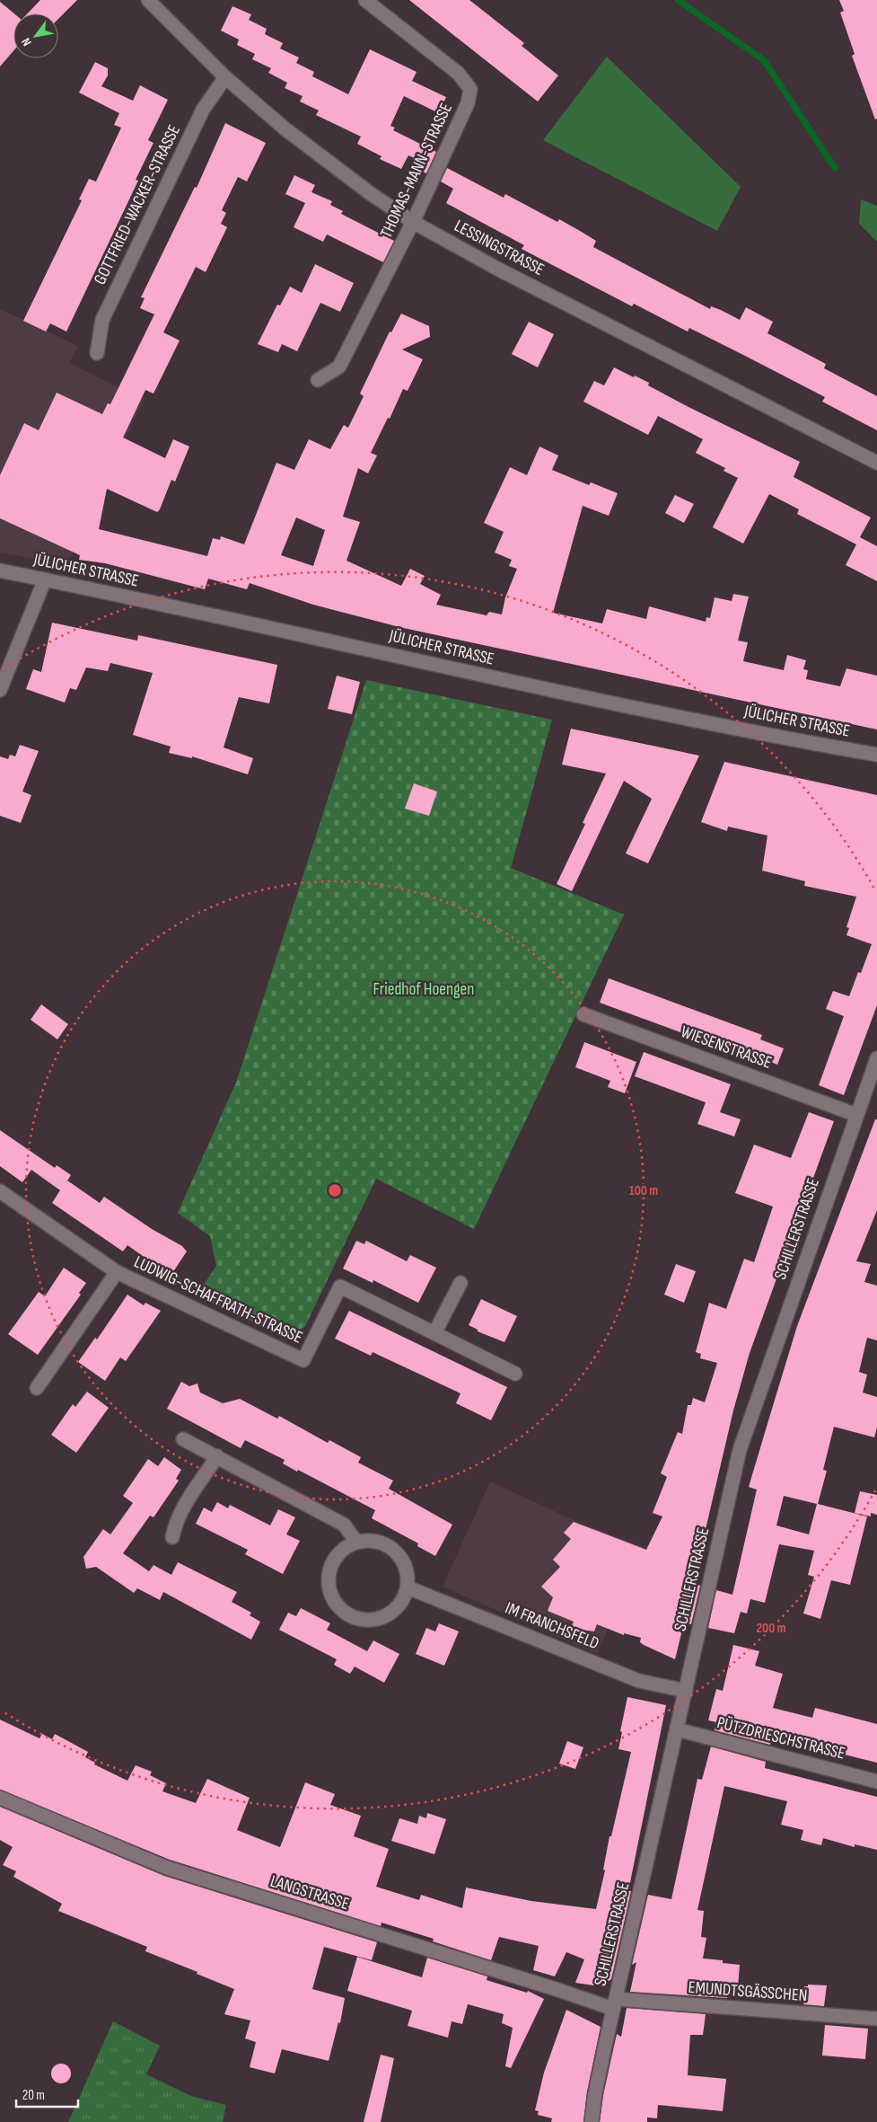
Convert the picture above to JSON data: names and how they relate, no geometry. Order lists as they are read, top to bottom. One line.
{"streets":{"street":["THOMAS-MANN-STRASSE","GOTTFRIED-WACKER-STRASSE","LESSINGSTRASSE","JÜLICHER STRASSE","WIESENSTRASSE","SCHILLERSTRASSE","LUDWIG-SCHAFFRATH-STRASSE","IM FRANCHSFELD","PÜTZDRIESCHSTRASSE","LANGSTRASSE","EMUNDTSGÄSSCHEN"]},"crossings":[["THOMAS-MANN-STRASSE","LESSINGSTRASSE"],["GOTTFRIED-WACKER-STRASSE","LESSINGSTRASSE"],["WIESENSTRASSE","SCHILLERSTRASSE"],["SCHILLERSTRASSE","IM FRANCHSFELD"],["SCHILLERSTRASSE","PÜTZDRIESCHSTRASSE"],["SCHILLERSTRASSE","LANGSTRASSE"],["SCHILLERSTRASSE","EMUNDTSGÄSSCHEN"],["LANGSTRASSE","EMUNDTSGÄSSCHEN"]],"parks":["Friedhof Hoengen"],"scale_bar":"20 m","north":"bottom left","rings":["100 m","200 m"]}
